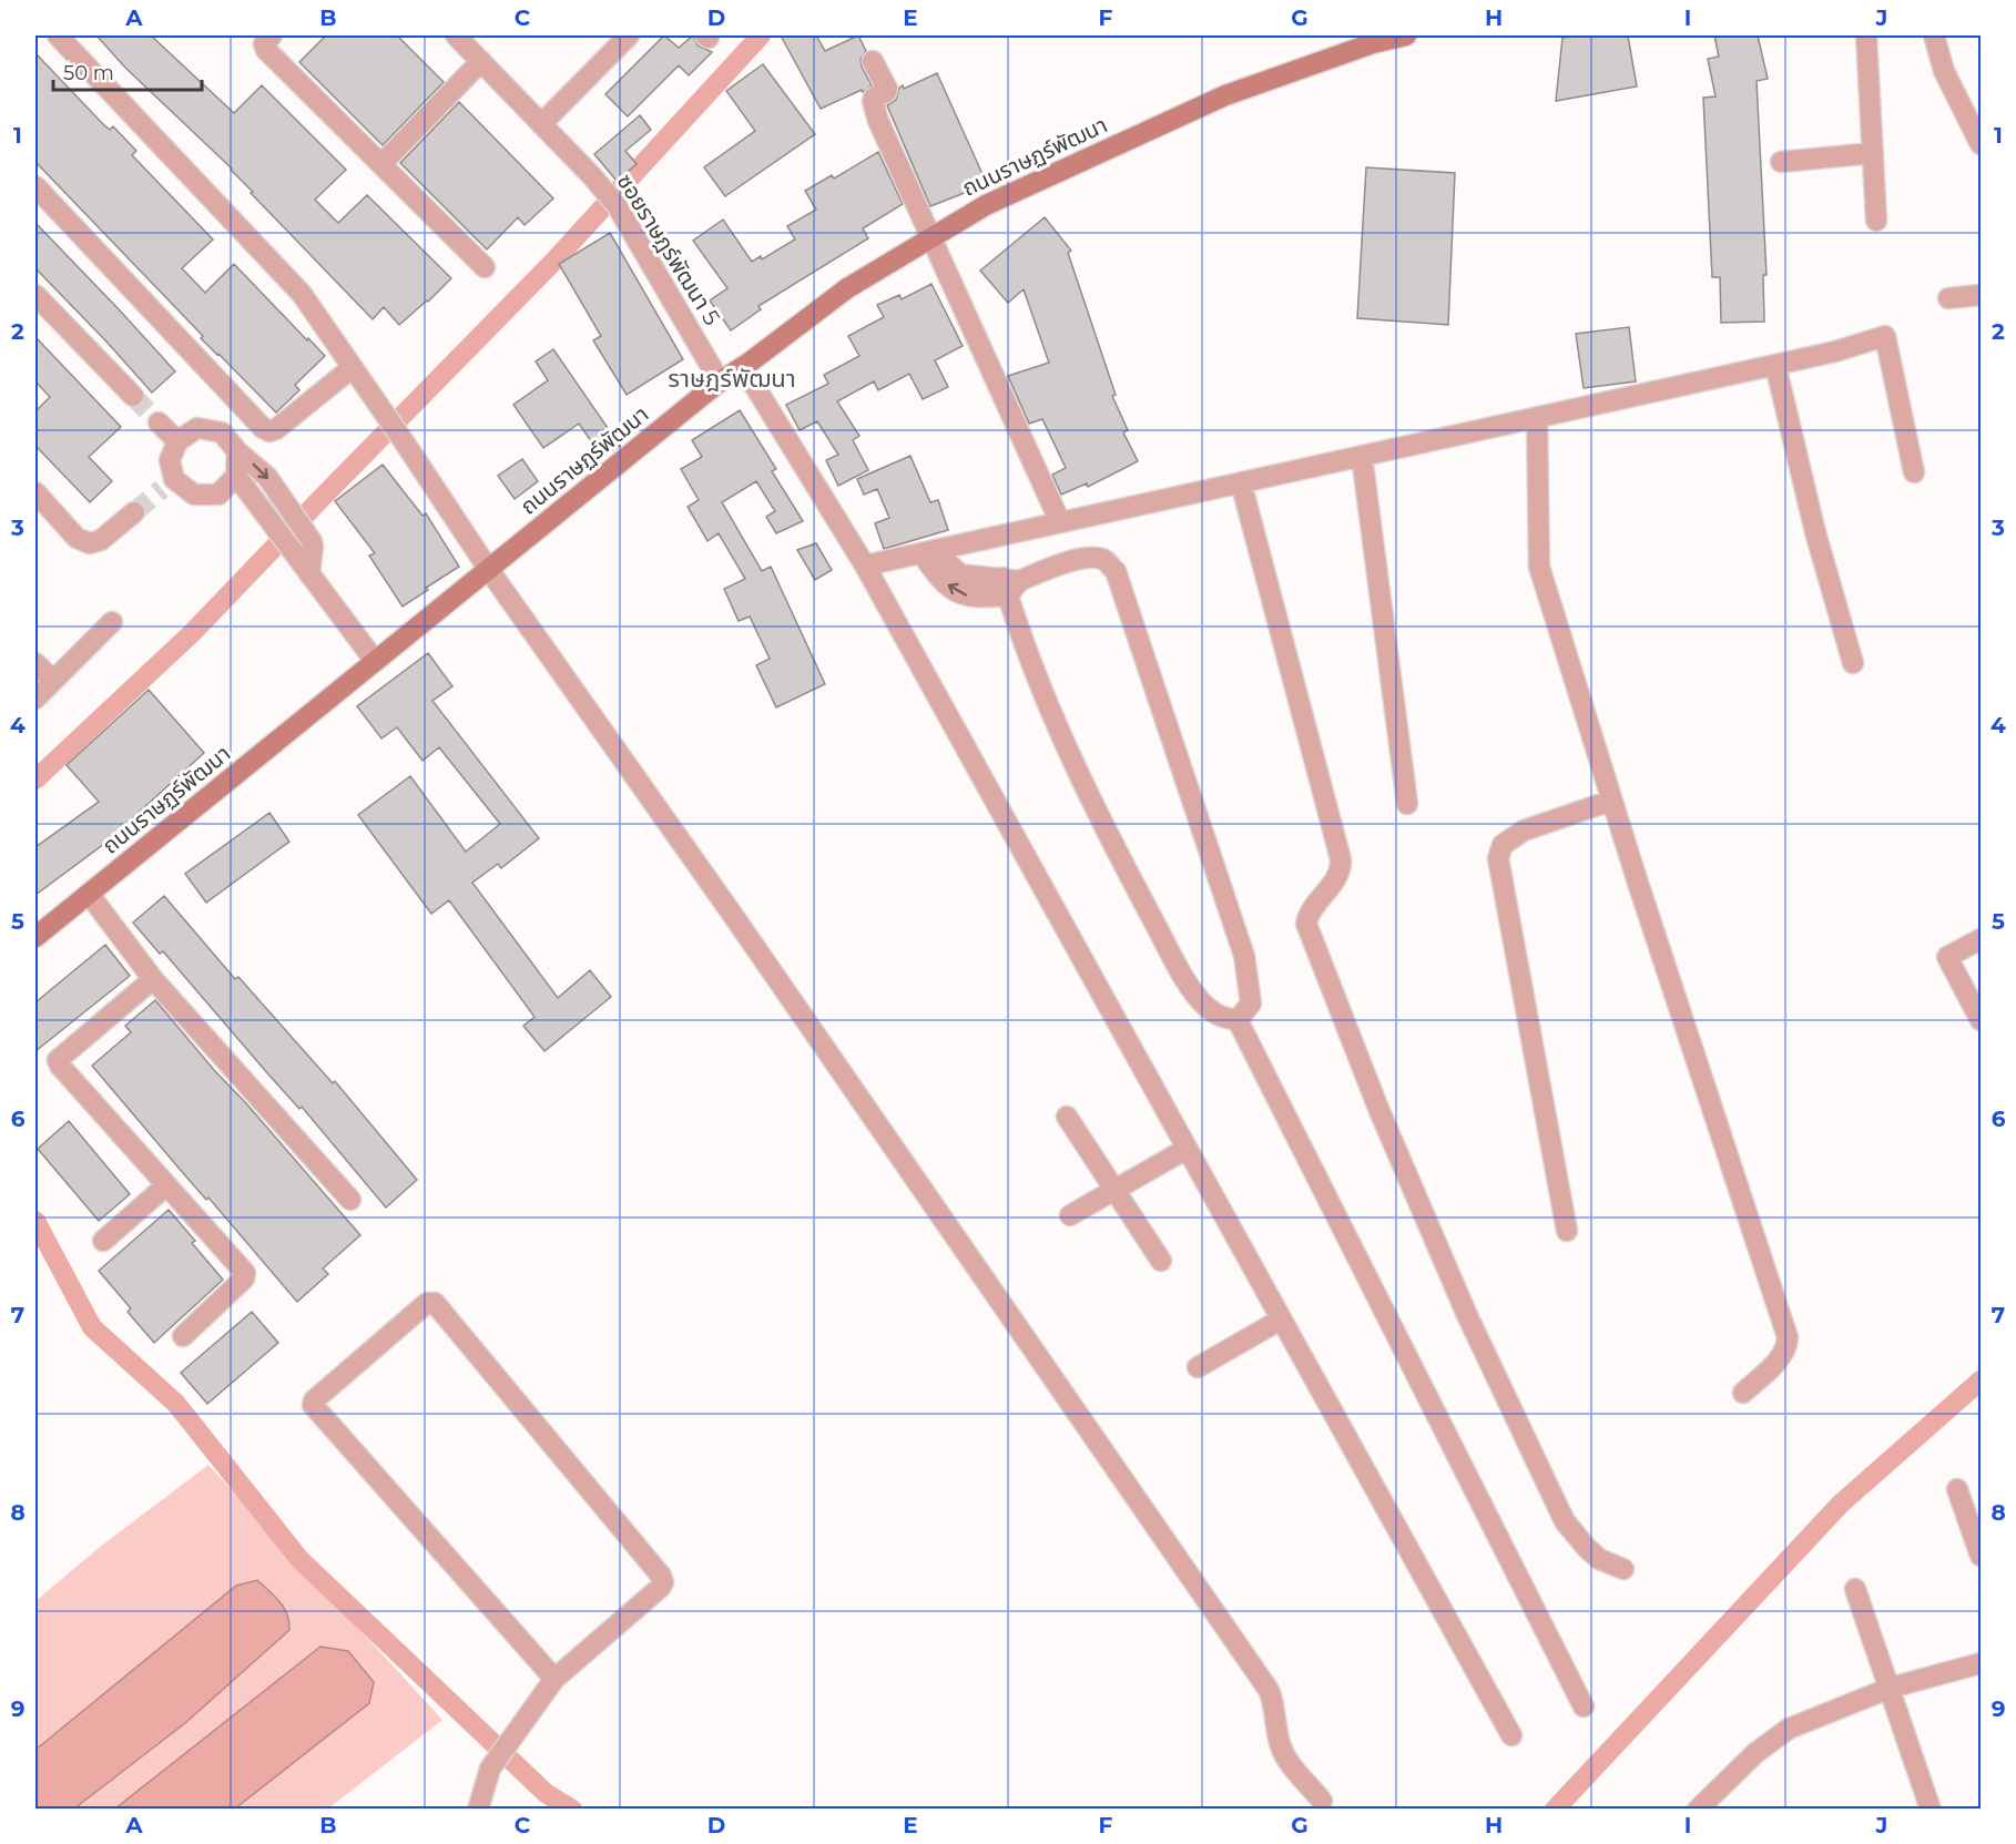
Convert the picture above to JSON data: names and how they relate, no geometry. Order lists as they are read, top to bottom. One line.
{"streets":{"street":["ถนนราษฏร์พัฒนา","ซอยราษฎร์พัฒนา 5"]},"crossings":[["ถนนราษฏร์พัฒนา","ซอยราษฎร์พัฒนา 5"]],"districts":["ราษฎร์พัฒนา"],"scale_bar":"50 m","grid":{"columns":["A","B","C","D","E","F","G","H","I","J"],"rows":["1","2","3","4","5","6","7","8","9"]}}
